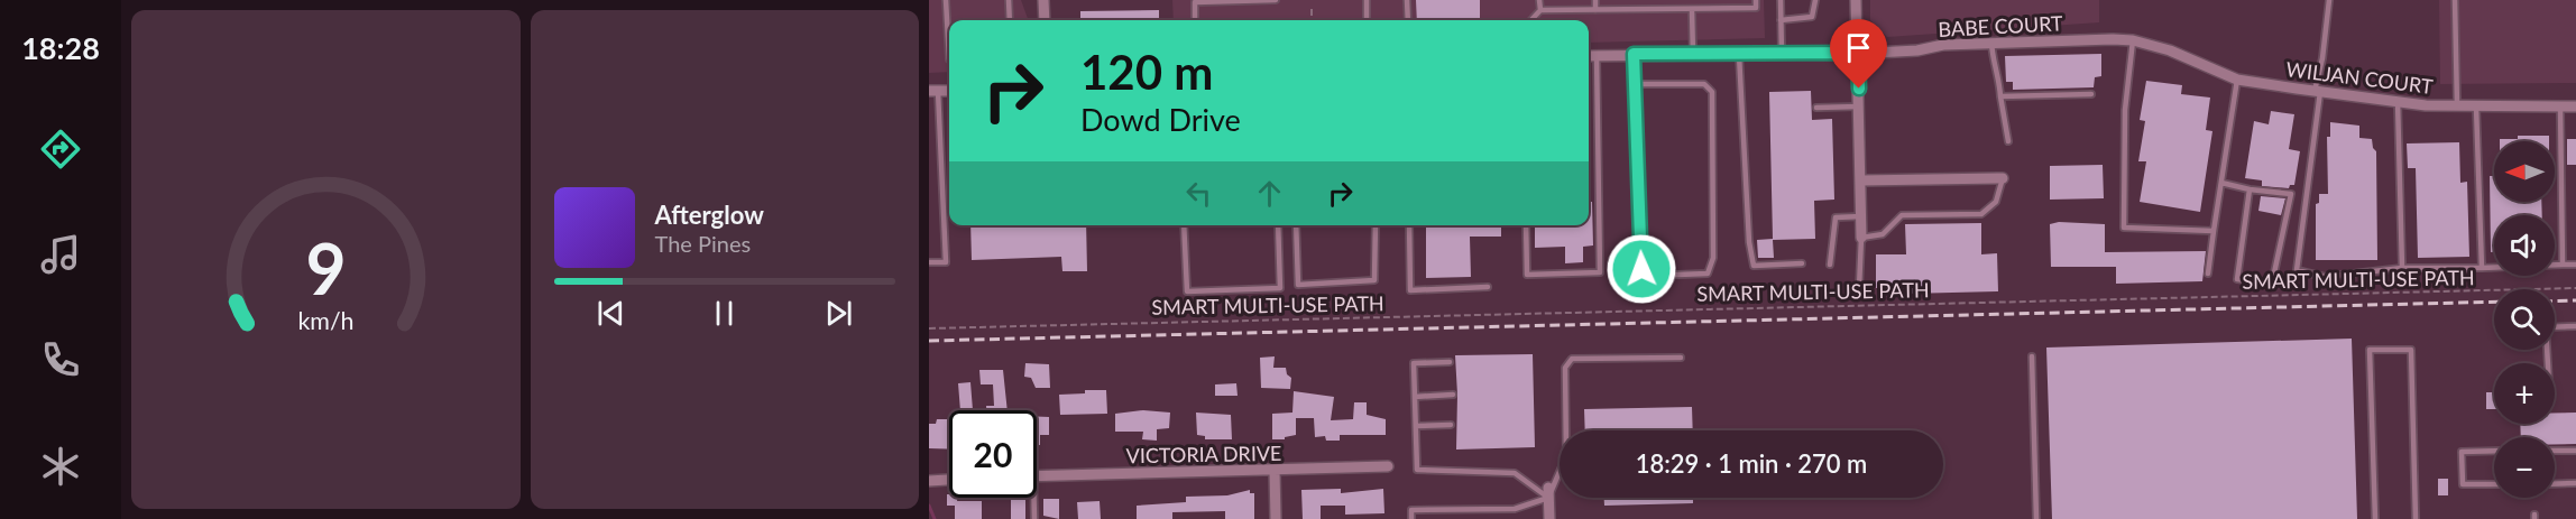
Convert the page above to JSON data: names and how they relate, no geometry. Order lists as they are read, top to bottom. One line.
{"streets":{"street":["BABE COURT","WILJAN COURT","VICTORIA DRIVE"],"path":["SMART MULTI-USE PATH"]},"crossings":[["BABE COURT","WILJAN COURT"]],"north":"left","page":{"tabs":"18:28","turn":["120 m","Dowd Drive"],"map_buttons":["+","−"],"song":["Afterglow","The Pines"],"limit":"20","trip":"18:29 · 1 min · 270 m","gauge":["9","km/h"]}}
